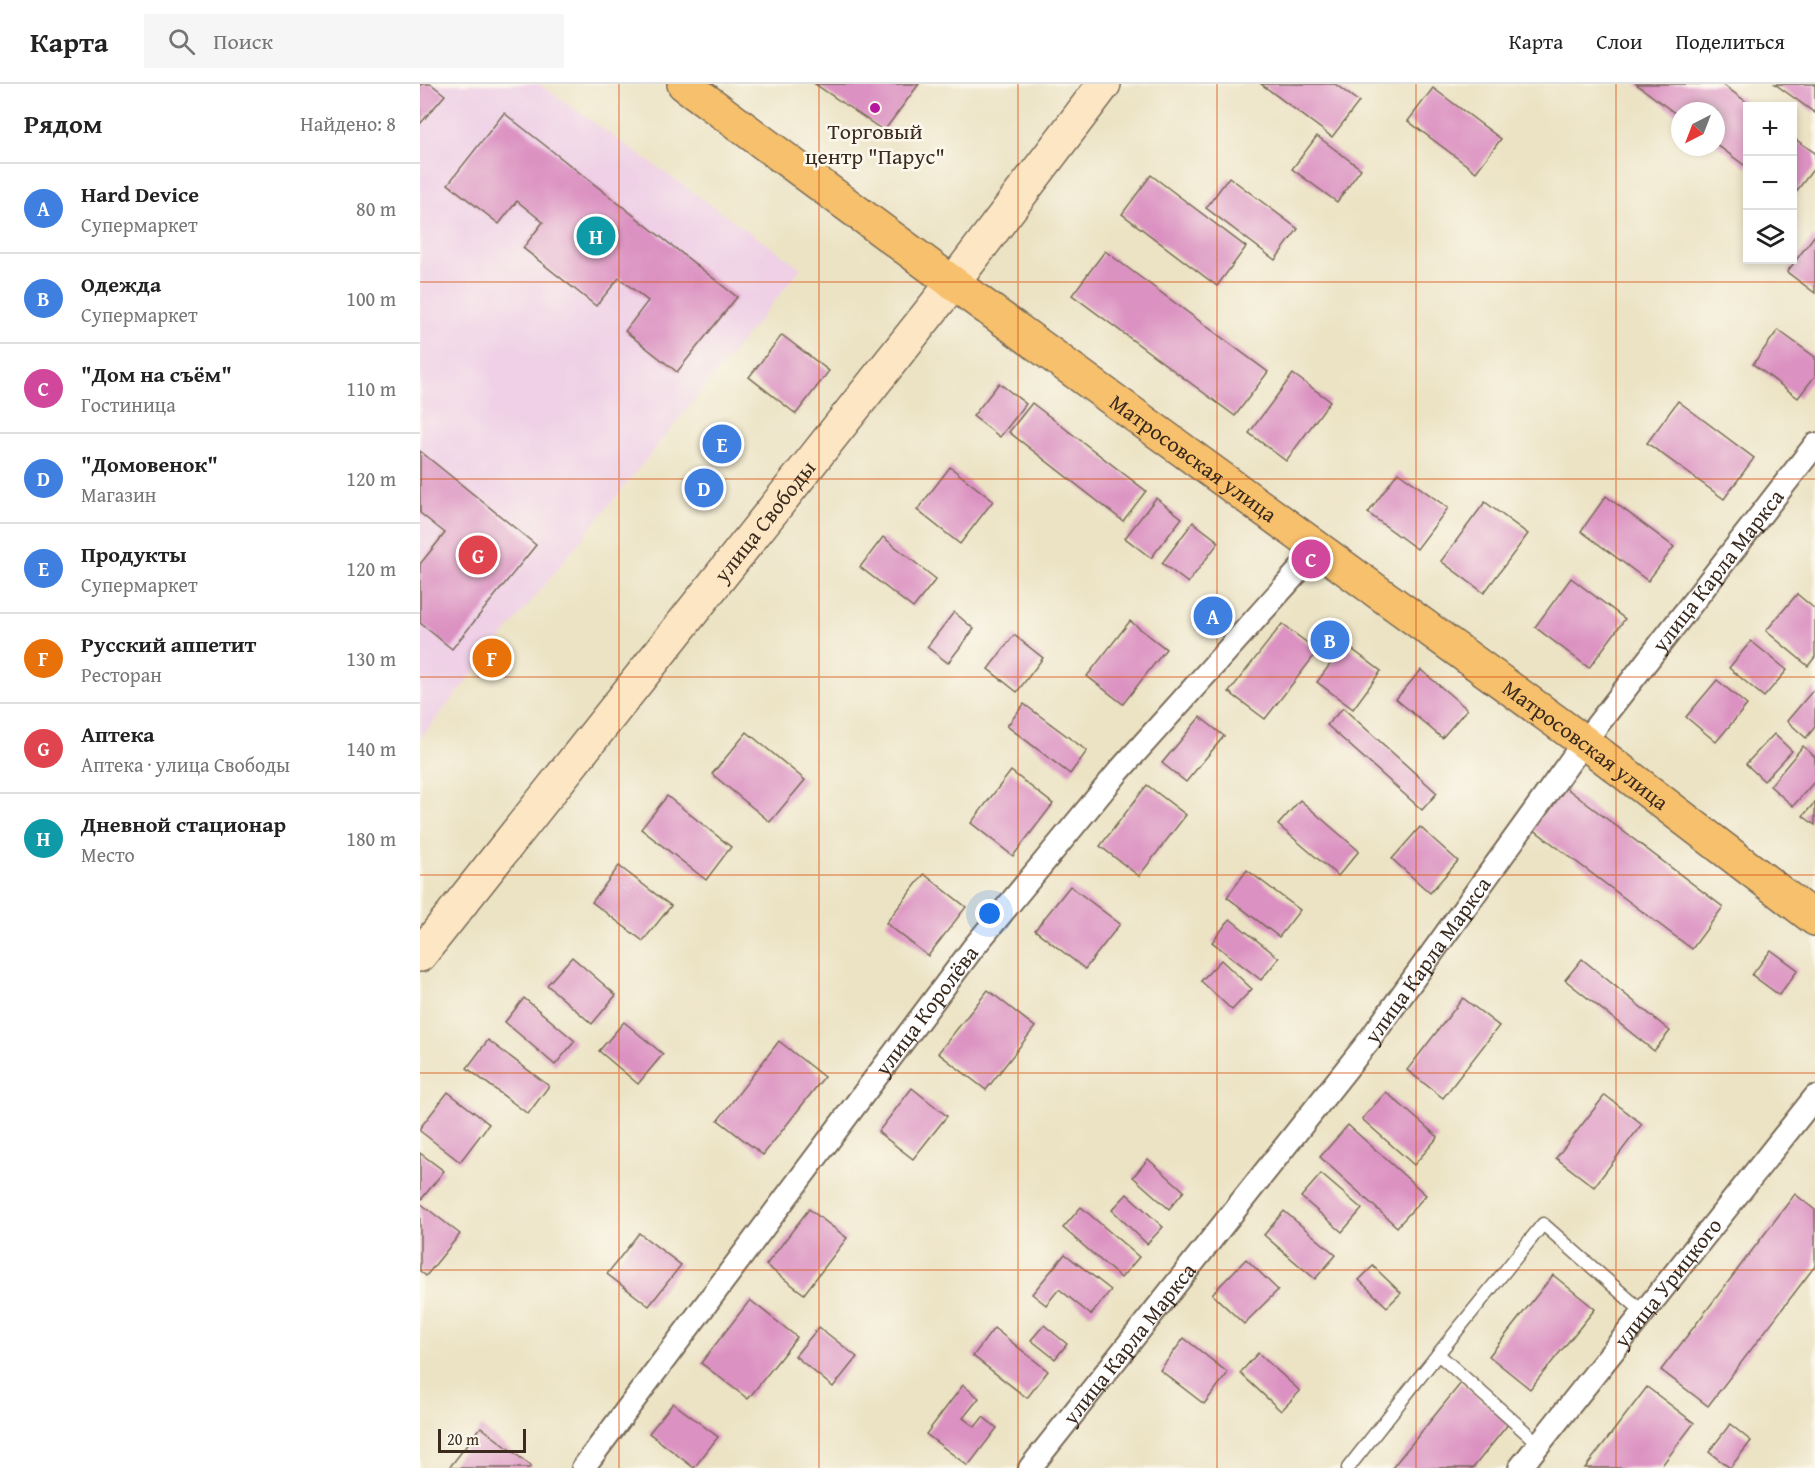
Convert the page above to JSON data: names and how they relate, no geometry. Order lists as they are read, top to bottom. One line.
{"streets":{"highway":["Матросовская улица"],"street":["улица Свободы","улица Карла Маркса","улица Королёва","улица Урицкого"]},"crossings":[["Матросовская улица","улица Свободы"],["Матросовская улица","улица Карла Маркса"],["Матросовская улица","улица Королёва"]],"places":["Торговый центр \"Парус\""],"scale_bar":"20 m","north":"bottom left","page":{"header":"Карта","search":"Поиск","nav":["Карта","Слои","Поделиться"],"heading":["Рядом","Найдено: 8"],"map_buttons":["+","−"],"list":[{"mark":"A","name":"Hard Device","note":"Супермаркет","value":"80 m"},{"mark":"B","name":"Одежда","note":"Супермаркет","value":"100 m"},{"mark":"C","name":"\"Дом на съём\"","note":"Гостиница","value":"110 m"},{"mark":"D","name":"\"Домовенок\"","note":"Магазин","value":"120 m"},{"mark":"E","name":"Продукты","note":"Супермаркет","value":"120 m"},{"mark":"F","name":"Русский аппетит","note":"Ресторан","value":"130 m"},{"mark":"G","name":"Аптека","note":"Аптека · улица Свободы","value":"140 m"},{"mark":"H","name":"Дневной стационар","note":"Место","value":"180 m"}],"pins":["H","E","D","G","C","A","B","F"],"scale":"20 m"}}
